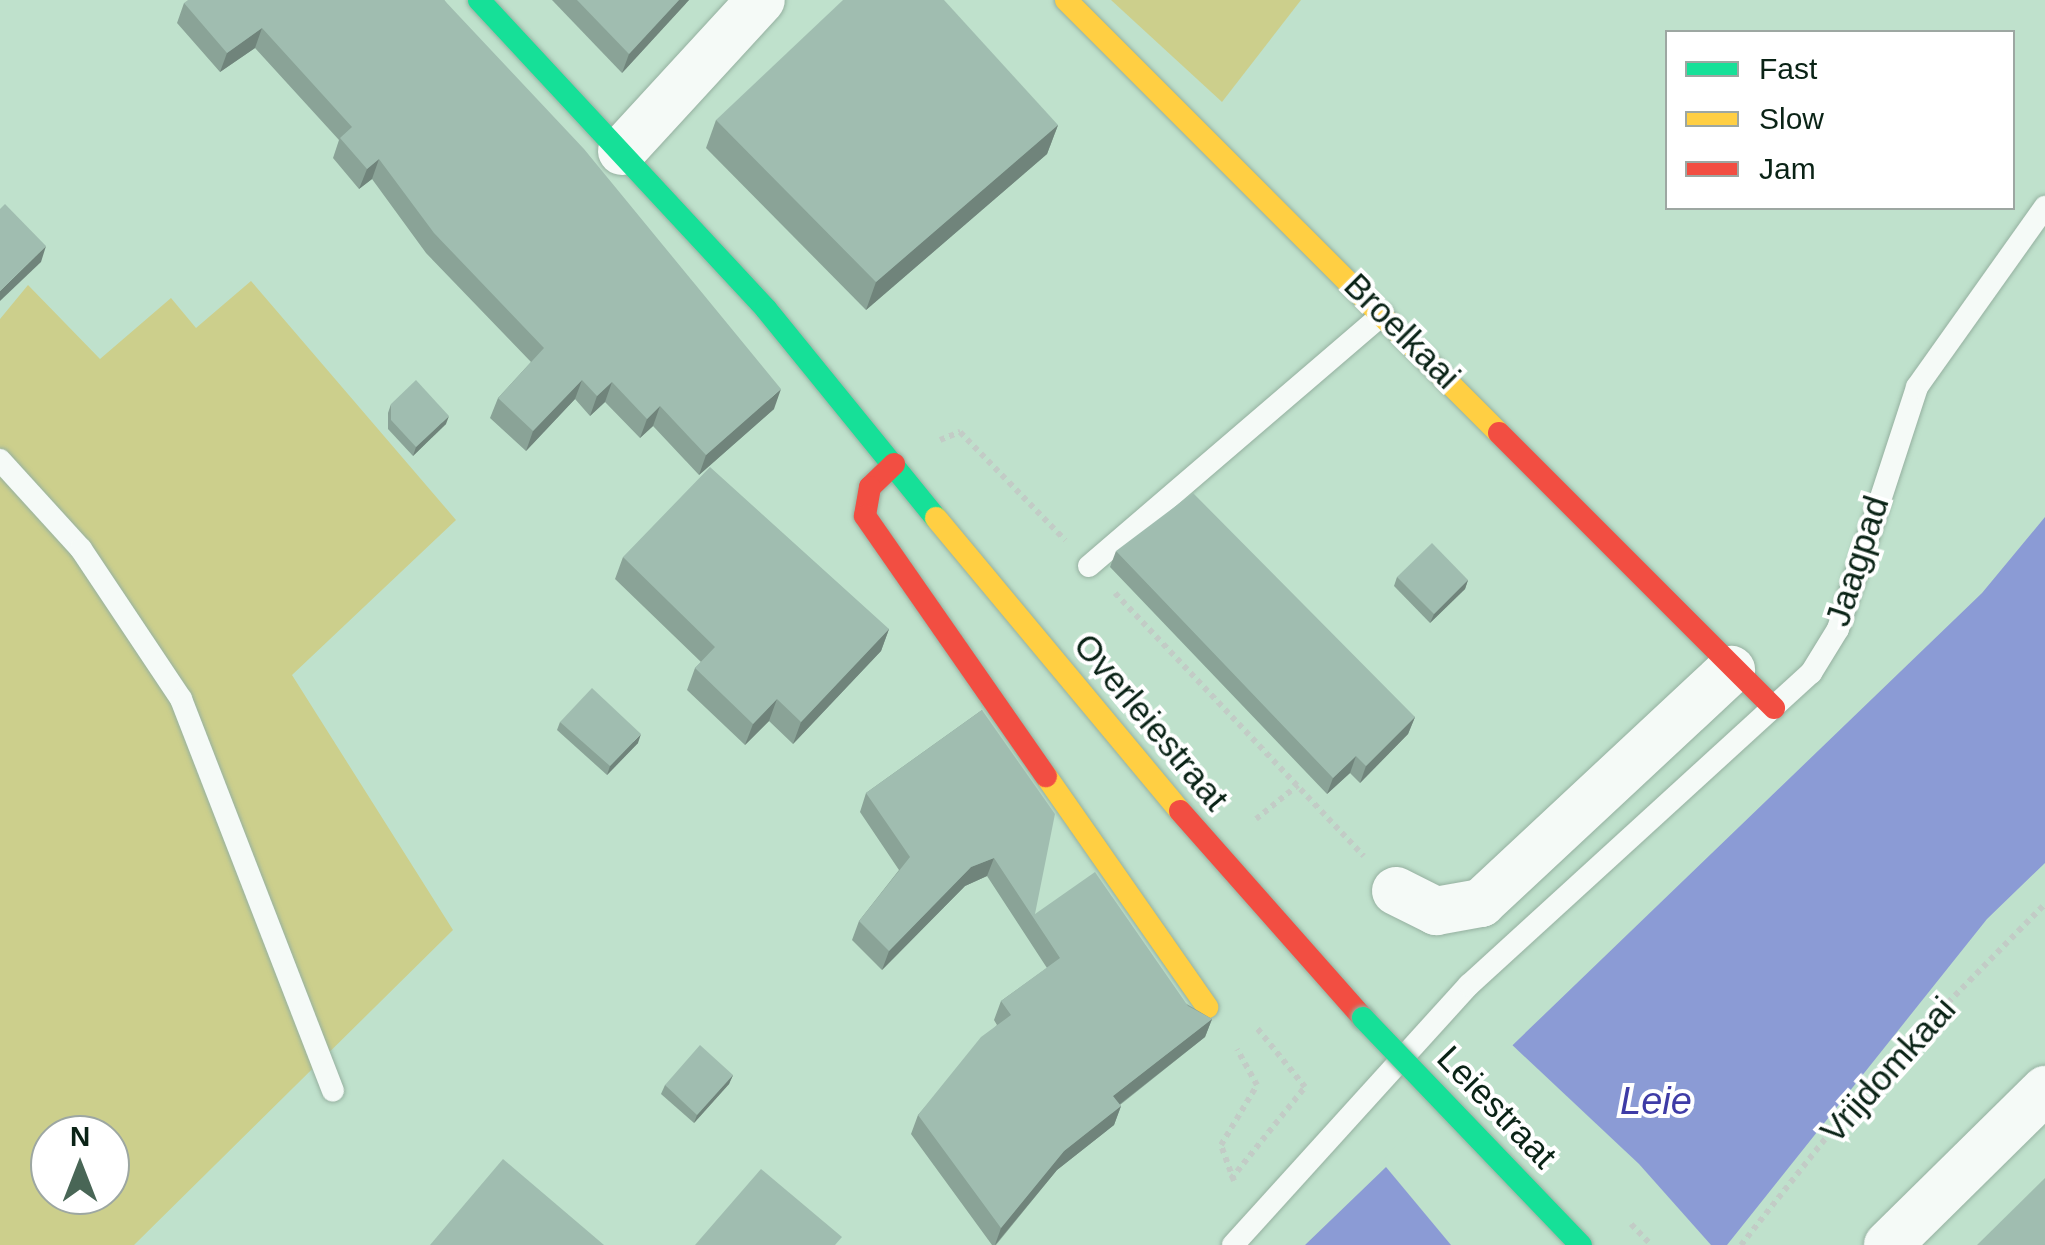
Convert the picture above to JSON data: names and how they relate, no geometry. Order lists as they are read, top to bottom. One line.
{"streets":{"main road":["Broelkaai","Overleiestraat","Leiestraat"],"lane":["Jaagpad"],"path":["Vrijdomkaai"]},"crossings":[["Broelkaai","Jaagpad"],["Overleiestraat","Leiestraat"]],"water":["Leie"],"legend":["Fast","Slow","Jam"],"north":"top"}
